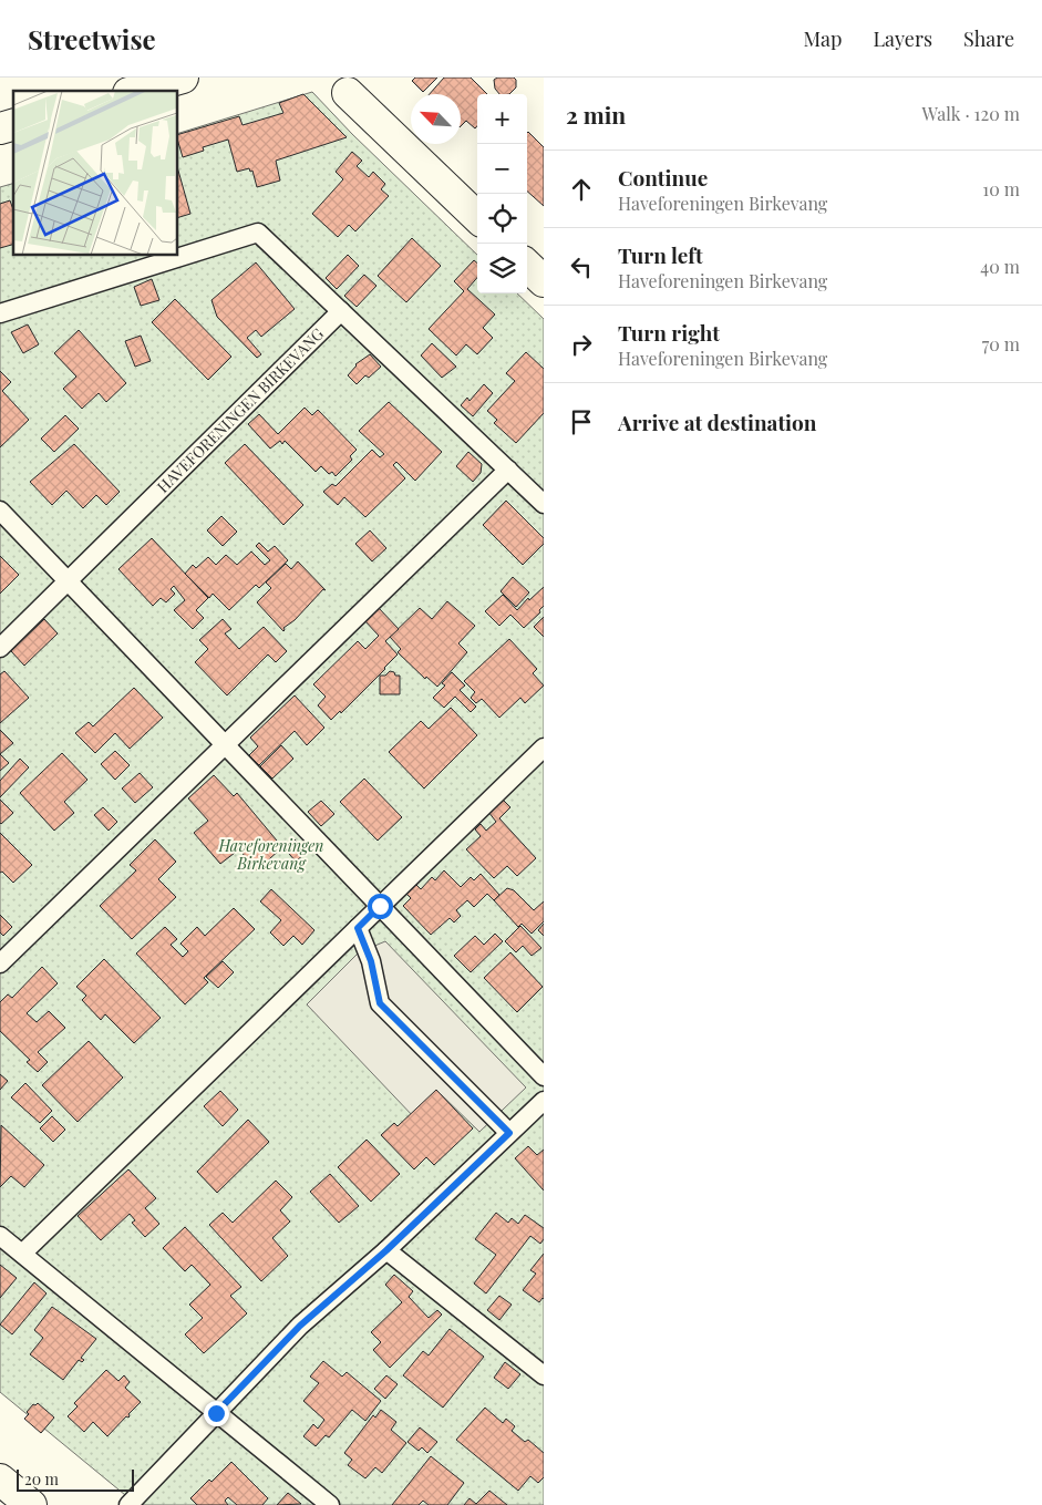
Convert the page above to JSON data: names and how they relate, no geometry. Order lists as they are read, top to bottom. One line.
{"streets":{"lane":["HAVEFORENINGEN BIRKEVANG"]},"parks":["Haveforeningen Birkevang"],"scale_bar":"20 m","north":"top left","page":{"header":"Streetwise","nav":["Map","Layers","Share"],"heading":["2 min","Walk · 120 m"],"map_buttons":["+","−"],"list":[["Continue","Haveforeningen Birkevang","10 m"],["Turn left","Haveforeningen Birkevang","40 m"],["Turn right","Haveforeningen Birkevang","70 m"],"Arrive at destination"],"scale":"20 m"}}
